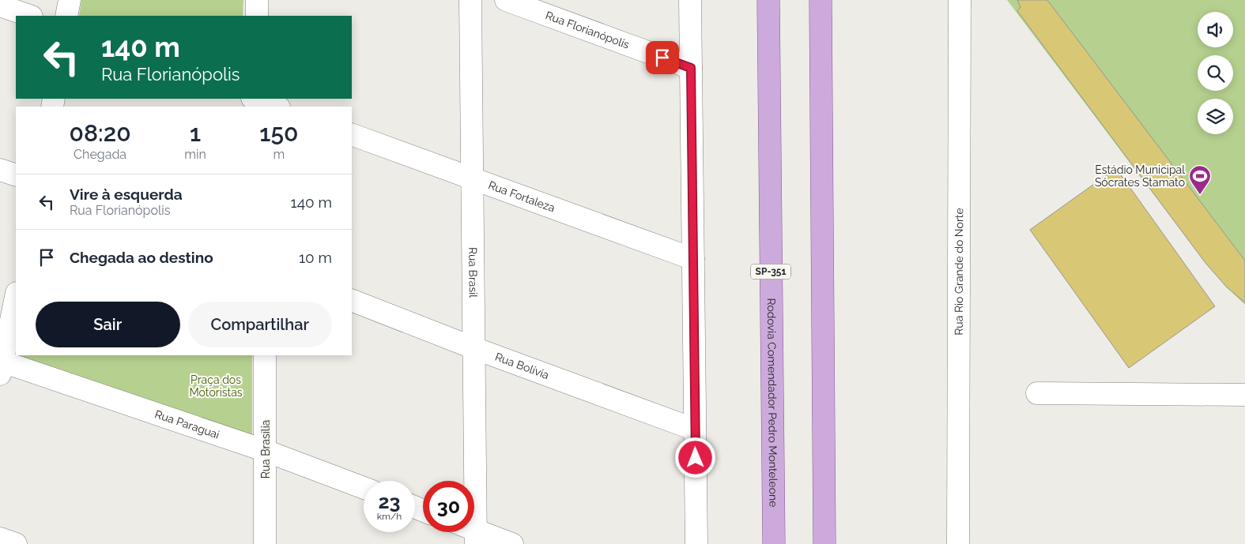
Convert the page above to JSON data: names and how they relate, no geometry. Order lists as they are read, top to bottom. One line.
{"streets":{"main road":["SP-351","Rodovia Comendador Pedro Monteleone"],"street":["Rua Florianópolis","Rua Fortaleza","Rua Brasil","Rua Rio Grande do Norte","Rua Bolívia","Rua Paraguai","Rua Brasília"]},"crossings":[["Rua Fortaleza","Rua Brasil"],["Rua Brasil","Rua Bolívia"],["Rua Paraguai","Rua Brasília"]],"parks":["Praça dos Motoristas"],"places":{"sports":["Estádio Municipal Sócrates Stamato"]},"page":{"turn":["140 m","Rua Florianópolis"],"eta":["08:20","Chegada","1","min","150","m"],"list":[{"name":"Vire à esquerda","note":"Rua Florianópolis","value":"140 m"},{"name":"Chegada ao destino","value":"10 m"}],"buttons":["Sair","Compartilhar"],"speed":"23 km/h","limit":"30"}}
